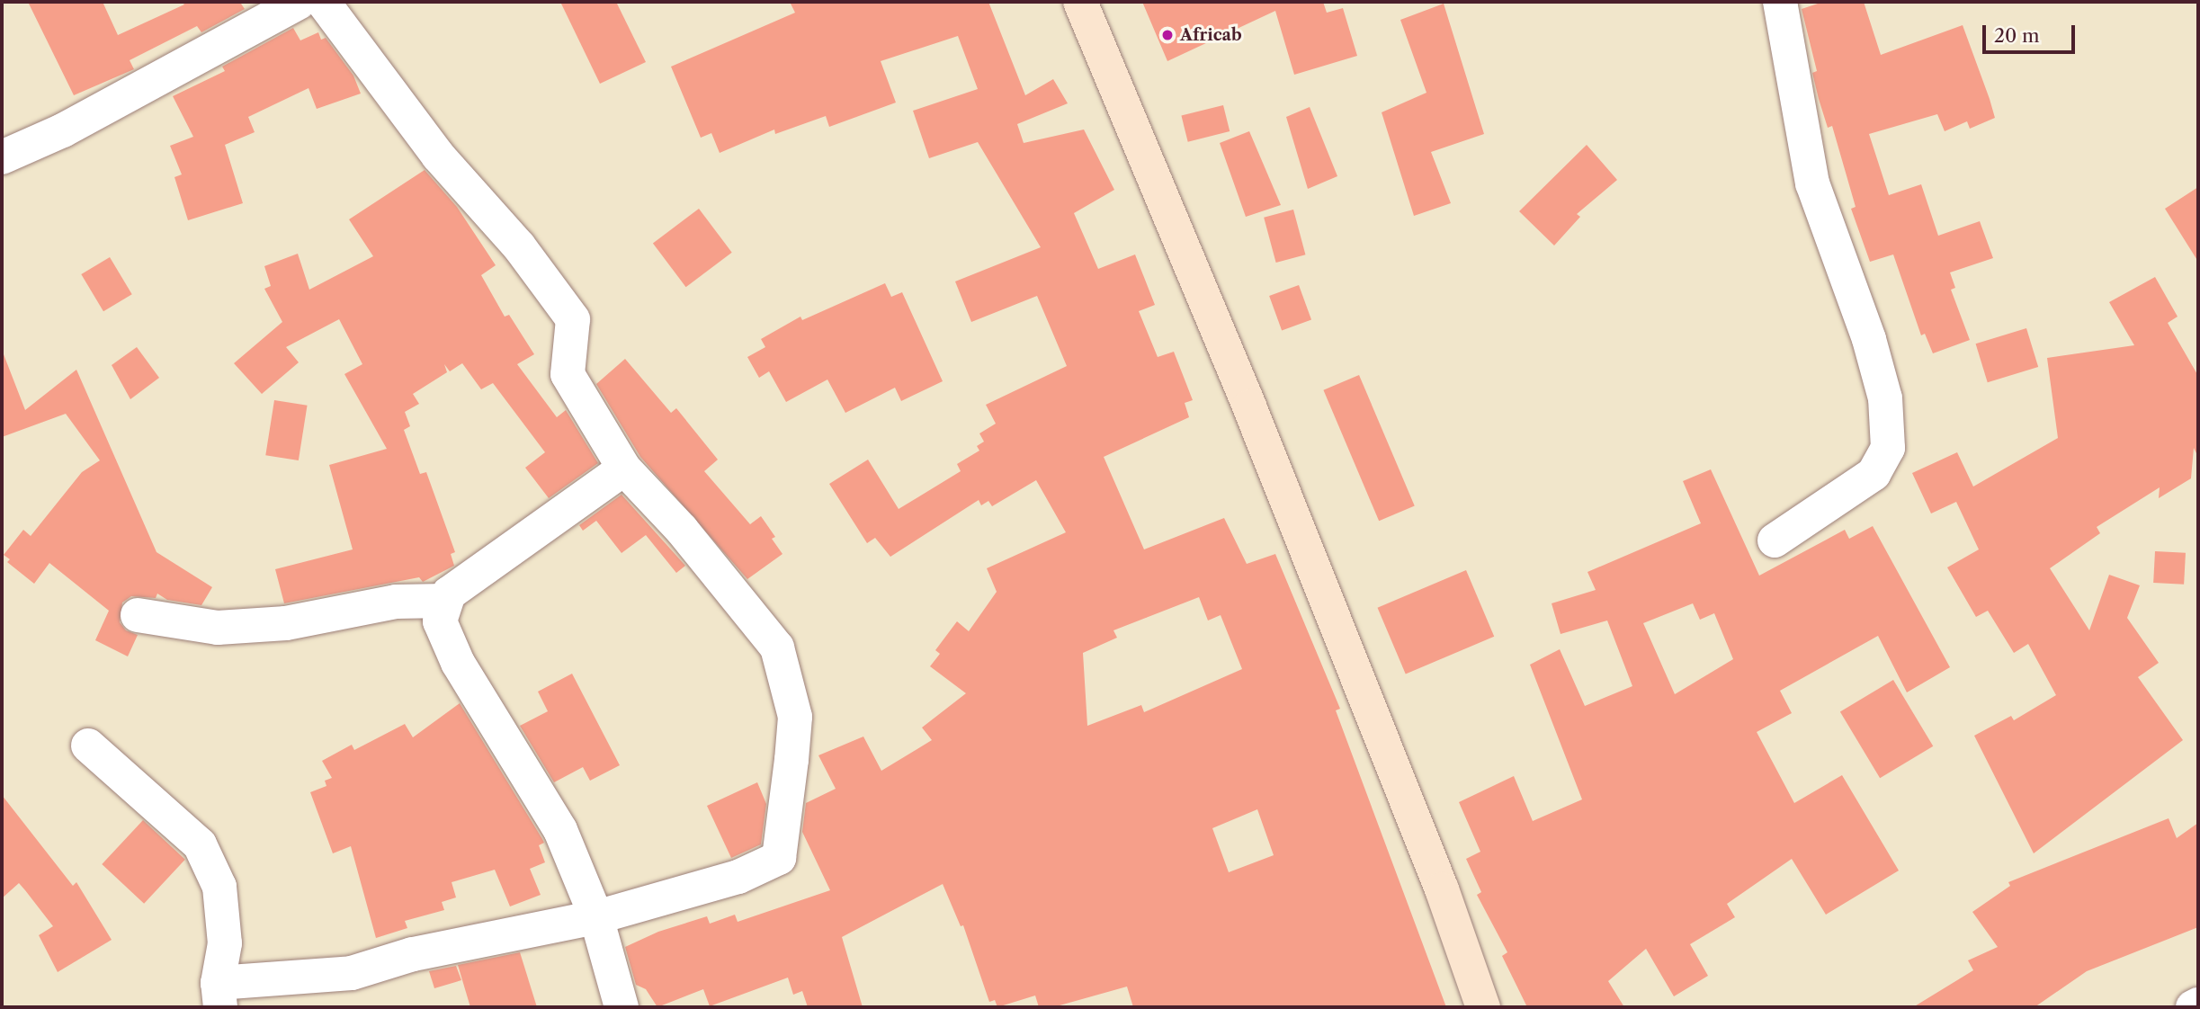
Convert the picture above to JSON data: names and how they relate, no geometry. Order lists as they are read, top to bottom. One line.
{"places":["Africab"],"scale_bar":"20 m"}
